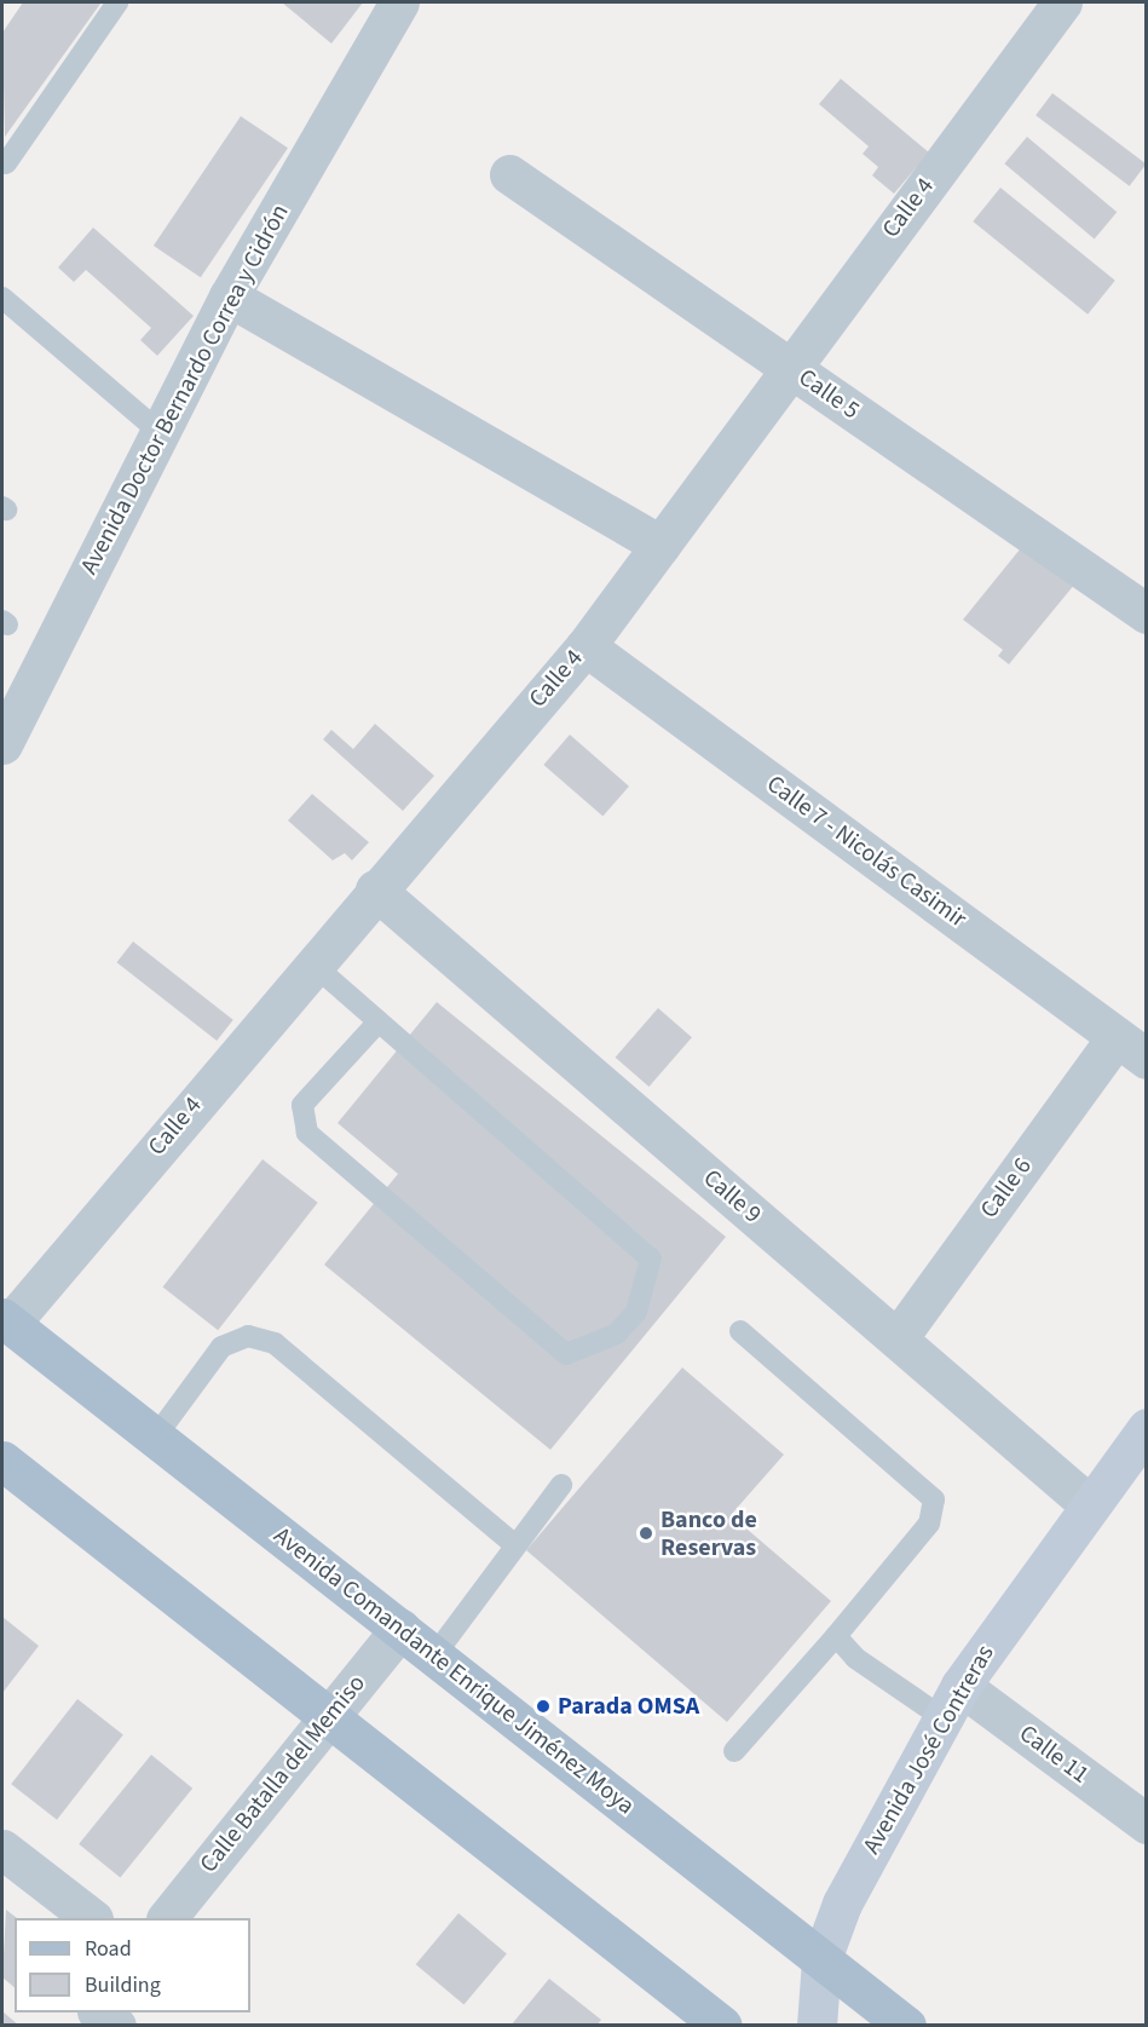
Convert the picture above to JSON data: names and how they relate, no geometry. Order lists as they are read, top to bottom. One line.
{"streets":{"main road":["Avenida Comandante Enrique Jiménez Moya","Avenida José Contreras"],"street":["Calle 4","Avenida Doctor Bernardo Correa y Cidrón","Calle 5","Calle 7 - Nicolás Casimir","Calle 6","Calle 9","Calle 11","Calle Batalla del Memiso"]},"crossings":[["Calle 4","Calle 5"],["Calle 4","Calle 7 - Nicolás Casimir"],["Calle 4","Calle 9"],["Calle 4","Avenida Comandante Enrique Jiménez Moya"],["Calle 7 - Nicolás Casimir","Calle 6"],["Calle 6","Calle 9"],["Calle 9","Avenida José Contreras"],["Avenida Comandante Enrique Jiménez Moya","Avenida José Contreras"],["Avenida Comandante Enrique Jiménez Moya","Calle Batalla del Memiso"],["Avenida José Contreras","Calle 11"]],"places":["Banco de Reservas","Parada OMSA"],"legend":["Road","Building"]}
